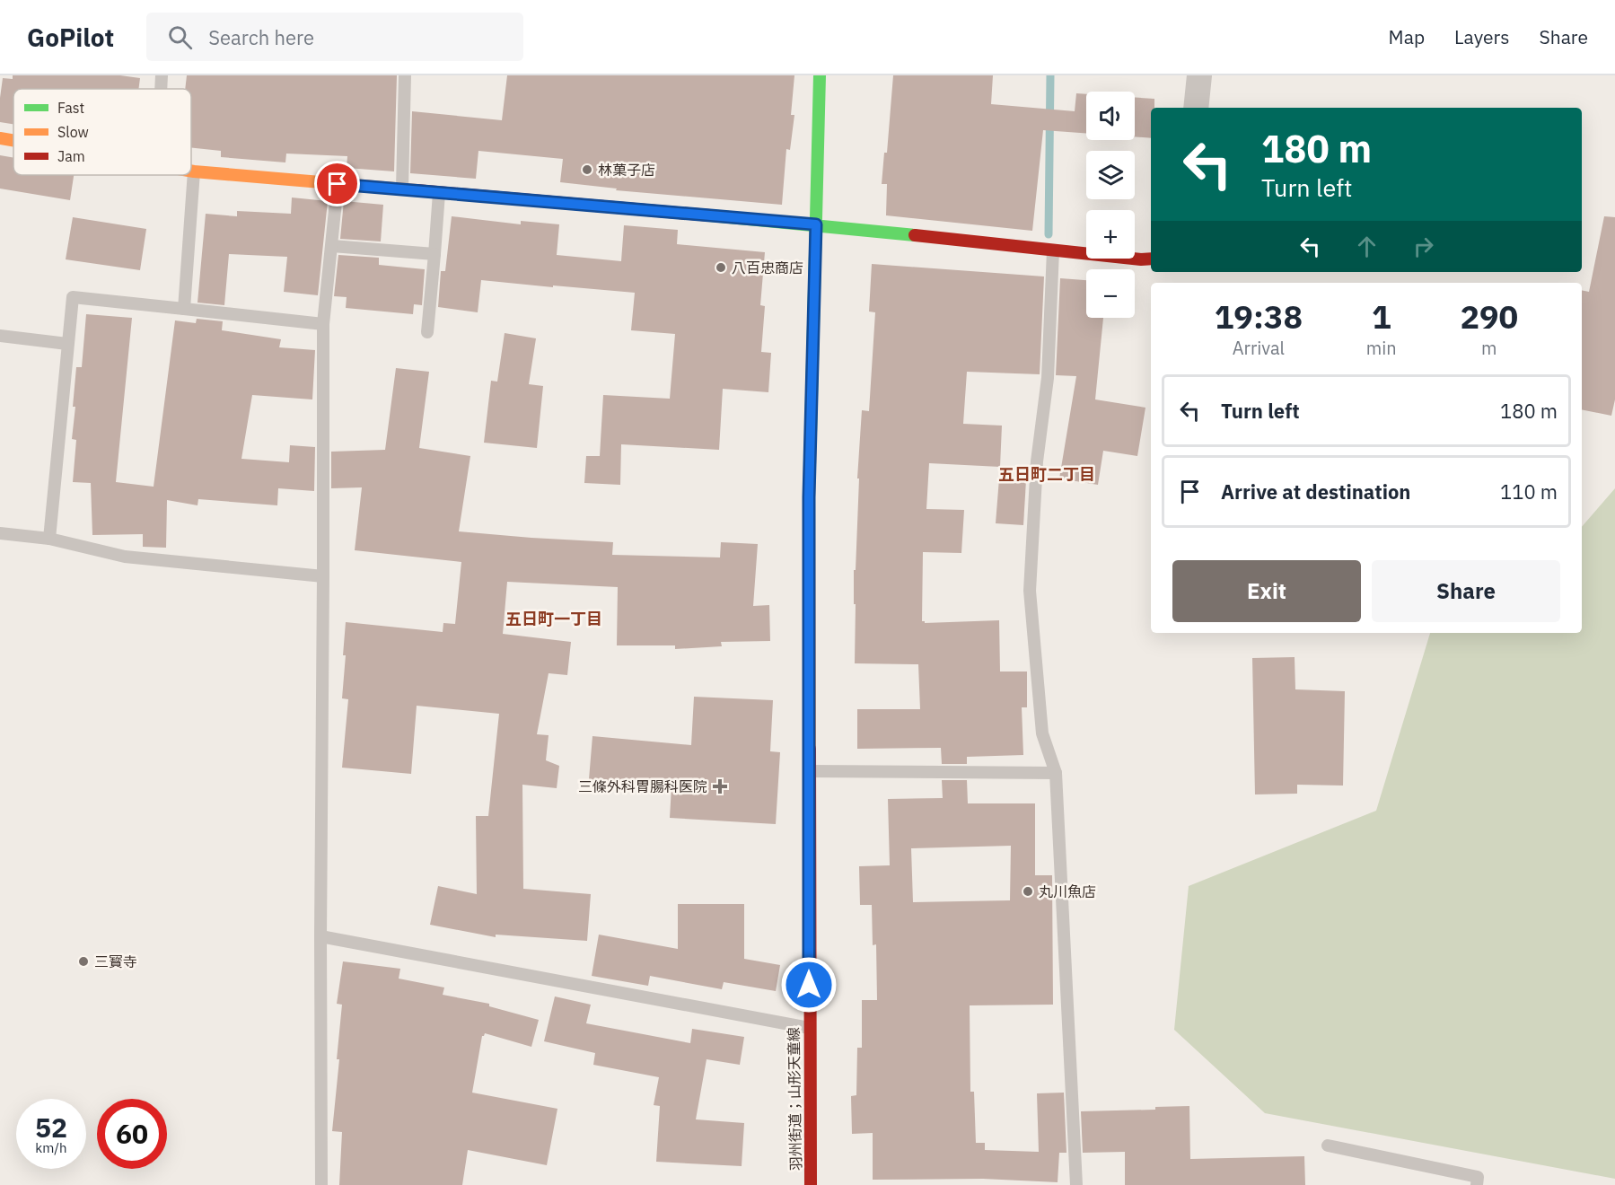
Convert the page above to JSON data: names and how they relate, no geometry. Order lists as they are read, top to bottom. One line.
{"streets":{"street":["羽州街道；山形天童線"]},"districts":["五日町二丁目","五日町一丁目"],"places":{"other":["林菓子店","八百忠商店","丸川魚店","三寳寺"],"health":["三條外科胃腸科医院"]},"legend":["Fast","Slow","Jam"],"page":{"header":"GoPilot","search":"Search here","nav":["Map","Layers","Share"],"map_buttons":["+","−"],"turn":["180 m","Turn left"],"eta":["19:38","Arrival","1","min","290","m"],"list":[{"name":"Turn left","value":"180 m"},{"name":"Arrive at destination","value":"110 m"}],"buttons":["Exit","Share"],"speed":"52 km/h","limit":"60"}}
